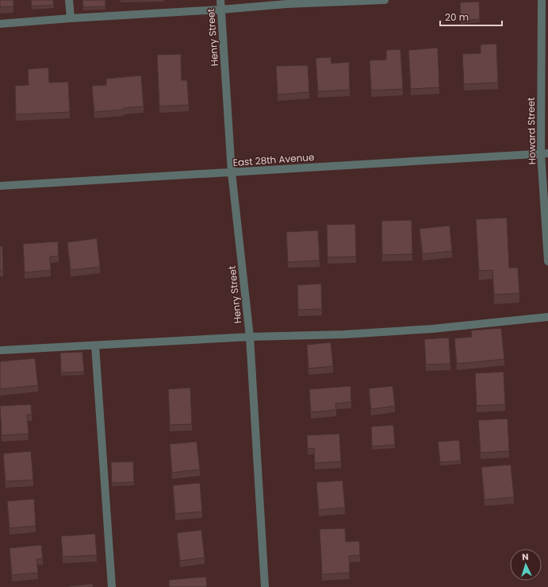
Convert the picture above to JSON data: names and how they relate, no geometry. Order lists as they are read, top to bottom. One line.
{"streets":{"street":["Henry Street","Howard Street","East 28th Avenue"]},"crossings":[["Henry Street","East 28th Avenue"],["Howard Street","East 28th Avenue"]],"scale_bar":"20 m","north":"top"}
